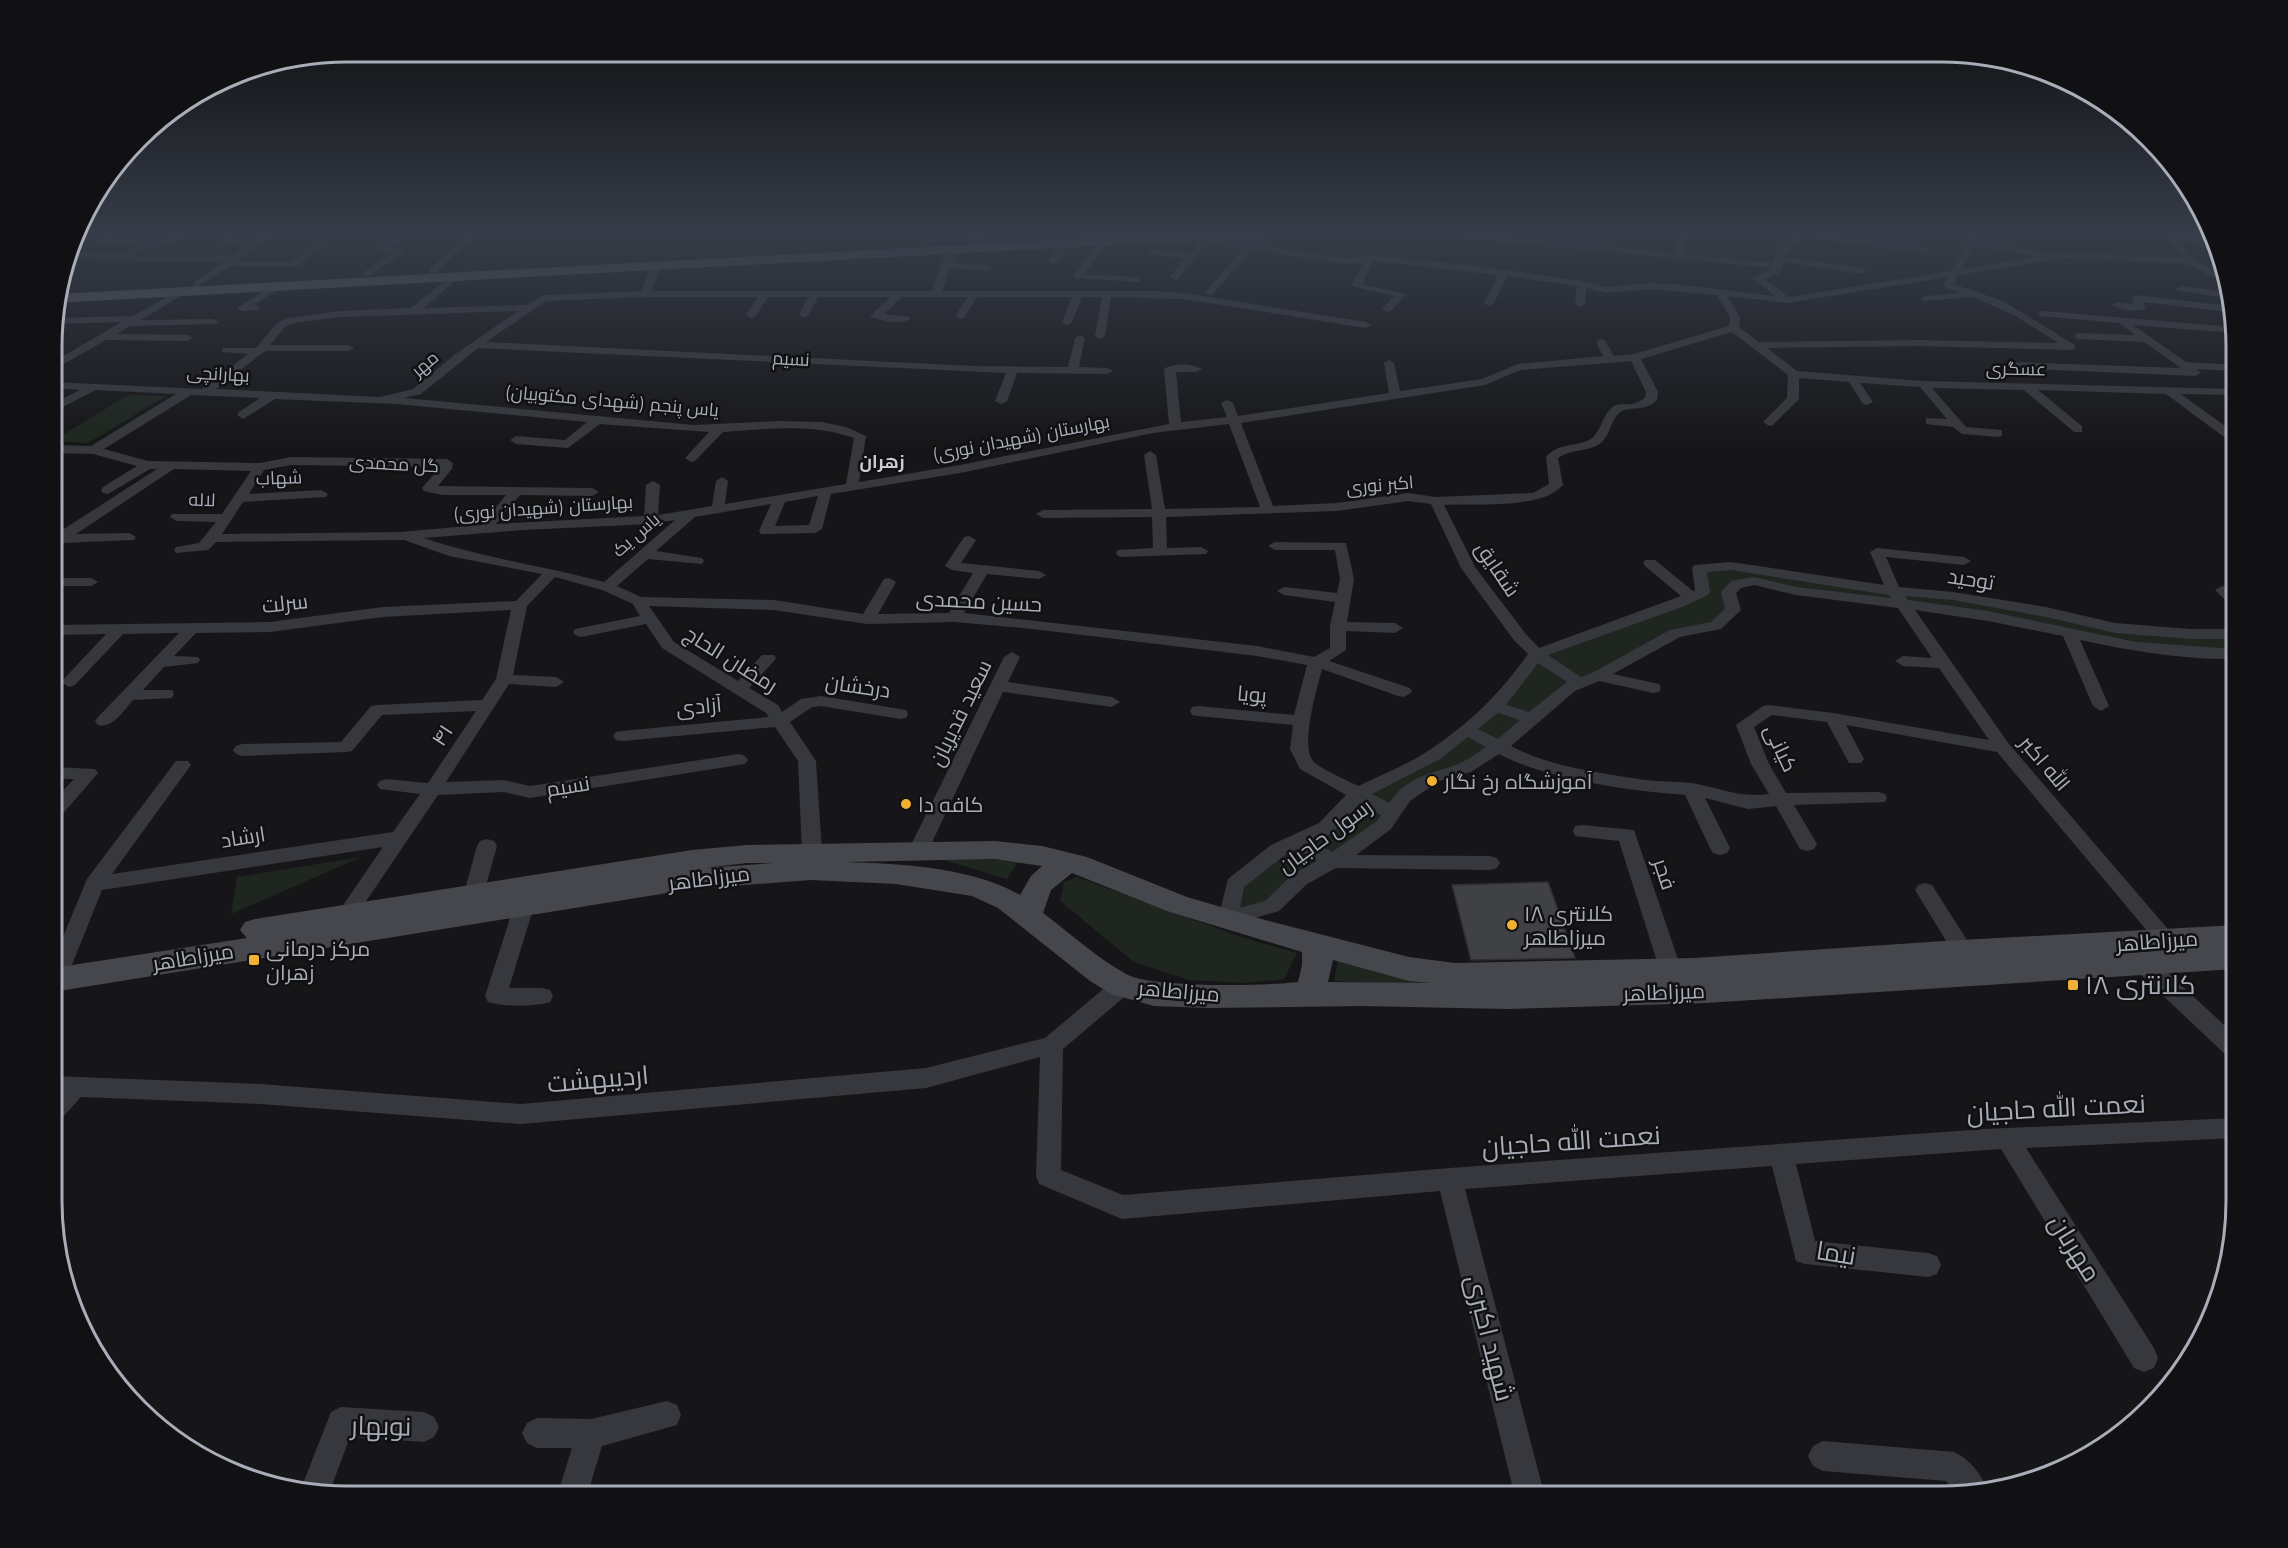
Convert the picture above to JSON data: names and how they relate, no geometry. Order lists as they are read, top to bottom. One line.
{"streets":{"main road":["میرزاطاهر"],"street":["نسیم","مهر","عسگری","بهارانچی","یاس پنجم (شهدای مکتوبیان)","بهارستان (شهیدان نوری)","گل محمدی","شهاب","اکبر نوری","لاله","یاس یک","شقایق","توحید","حسین محمدی","سرلت","رمضان الحاج","درخشان","پویا","آزادی","سعید قدیریان","۴۱","کیانی","الله اکبر","رسول حاجیان","ارشاد","فجر","اردیبهشت","نعمت الله حاجیان","مهربان","نیما","شهید اکبری","نوبهار"]},"crossings":[["نسیم","مهر"],["نسیم","۴۱"],["مهر","بهارانچی"],["مهر","یاس پنجم (شهدای مکتوبیان)"],["بهارانچی","یاس پنجم (شهدای مکتوبیان)"],["یاس پنجم (شهدای مکتوبیان)","بهارستان (شهیدان نوری)"],["بهارستان (شهیدان نوری)","اکبر نوری"],["بهارستان (شهیدان نوری)","یاس یک"],["اکبر نوری","شقایق"],["شقایق","رسول حاجیان"],["توحید","الله اکبر"],["توحید","رسول حاجیان"],["حسین محمدی","رمضان الحاج"],["سرلت","۴۱"],["رمضان الحاج","درخشان"],["رمضان الحاج","آزادی"],["رمضان الحاج","میرزاطاهر"],["درخشان","آزادی"],["سعید قدیریان","میرزاطاهر"],["۴۱","ارشاد"],["۴۱","میرزاطاهر"],["کیانی","الله اکبر"],["کیانی","رسول حاجیان"],["الله اکبر","میرزاطاهر"],["رسول حاجیان","میرزاطاهر"],["فجر","میرزاطاهر"],["میرزاطاهر","اردیبهشت"],["اردیبهشت","نعمت الله حاجیان"],["نعمت الله حاجیان","مهربان"],["نعمت الله حاجیان","نیما"],["نعمت الله حاجیان","شهید اکبری"]],"districts":["زهران"],"places":{"other":["آموزشگاه رخ نگار","کافه دا","کلانتری ۱۸ میرزاطاهر"],"transit":["مرکز درمانی زهران","کلانتری ۱۸"]}}
